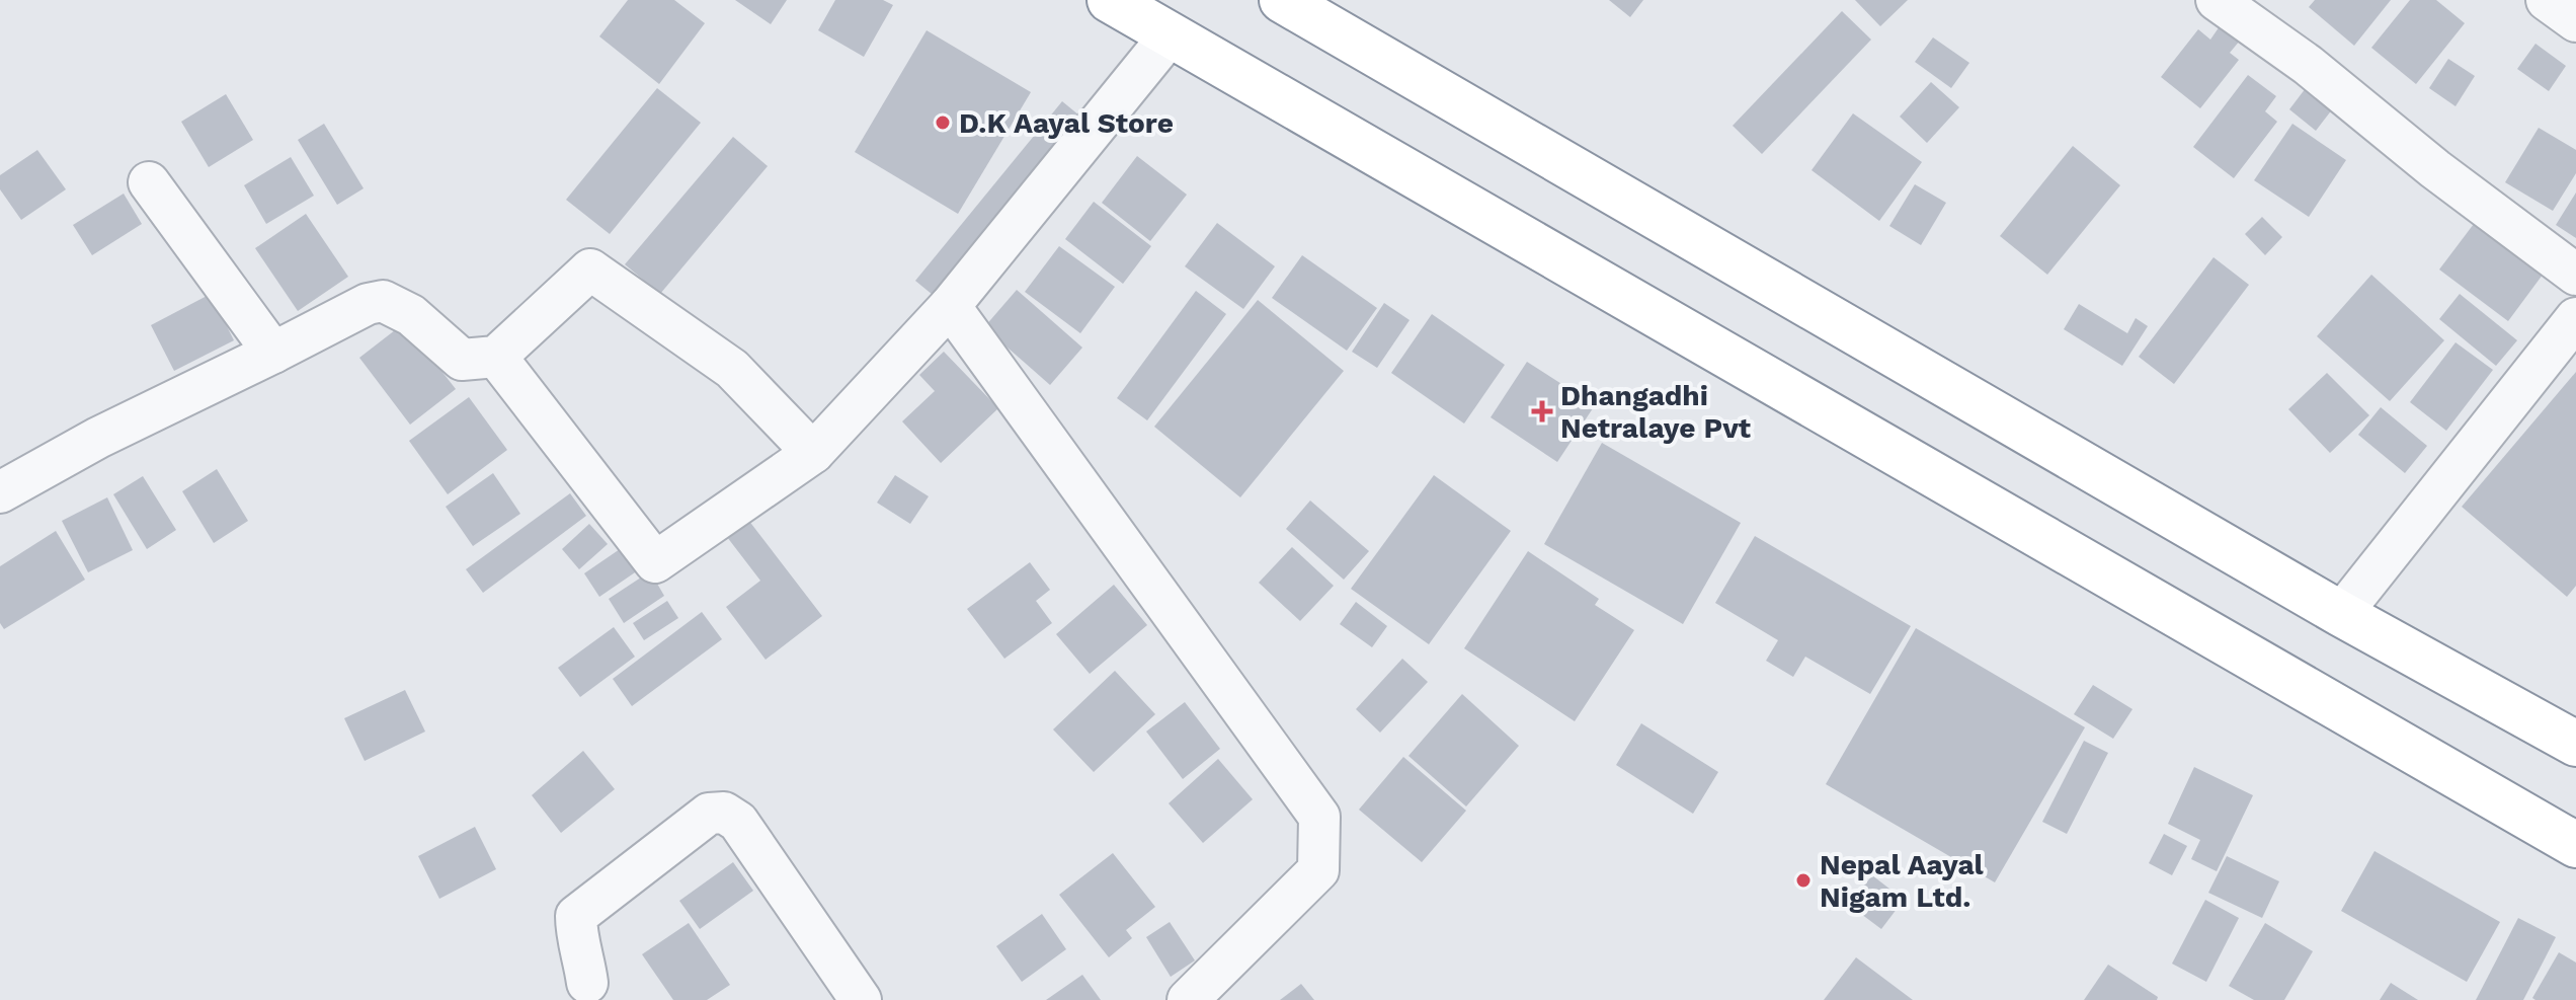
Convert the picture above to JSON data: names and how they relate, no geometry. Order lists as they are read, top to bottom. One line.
{"places":{"other":["D.K Aayal Store","Nepal Aayal Nigam Ltd."],"health":["Dhangadhi Netralaye Pvt"]}}
